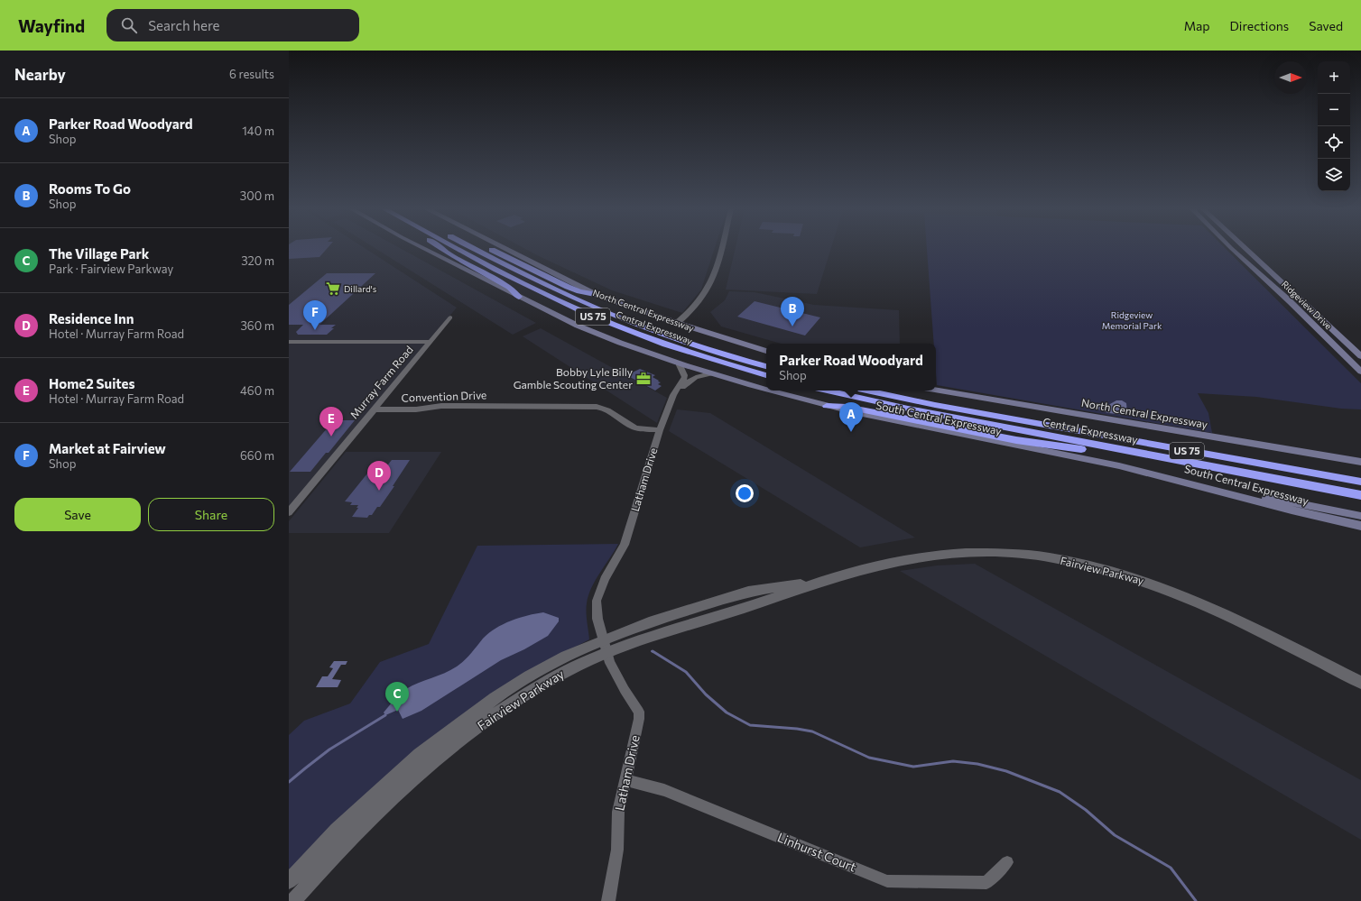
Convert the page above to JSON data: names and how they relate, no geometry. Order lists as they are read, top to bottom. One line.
{"streets":{"highway":["US 75","Central Expressway"],"main road":["Ridgeview Drive","North Central Expressway","South Central Expressway"],"street":["Murray Farm Road","Convention Drive","Latham Drive","Fairview Parkway","Linhurst Court"]},"crossings":[["North Central Expressway","Central Expressway"],["Murray Farm Road","Convention Drive"],["Convention Drive","Latham Drive"],["South Central Expressway","Latham Drive"],["Latham Drive","Fairview Parkway"],["Latham Drive","Linhurst Court"]],"parks":["Ridgeview Memorial Park"],"places":{"supermarket":["Dillard's"],"office":["Bobby Lyle Billy Gamble Scouting Center"]},"north":"right","page":{"header":"Wayfind","search":"Search here","nav":["Map","Directions","Saved"],"heading":["Nearby","6 results"],"map_buttons":["+","−"],"list":[{"mark":"A","name":"Parker Road Woodyard","note":"Shop","value":"140 m"},{"mark":"B","name":"Rooms To Go","note":"Shop","value":"300 m"},{"mark":"C","name":"The Village Park","note":"Park · Fairview Parkway","value":"320 m"},{"mark":"D","name":"Residence Inn","note":"Hotel · Murray Farm Road","value":"360 m"},{"mark":"E","name":"Home2 Suites","note":"Hotel · Murray Farm Road","value":"460 m"},{"mark":"F","name":"Market at Fairview","note":"Shop","value":"660 m"}],"pins":["B","F","A","E","D","C"],"popup":["Parker Road Woodyard","Shop"],"buttons":["Save","Share"]}}
